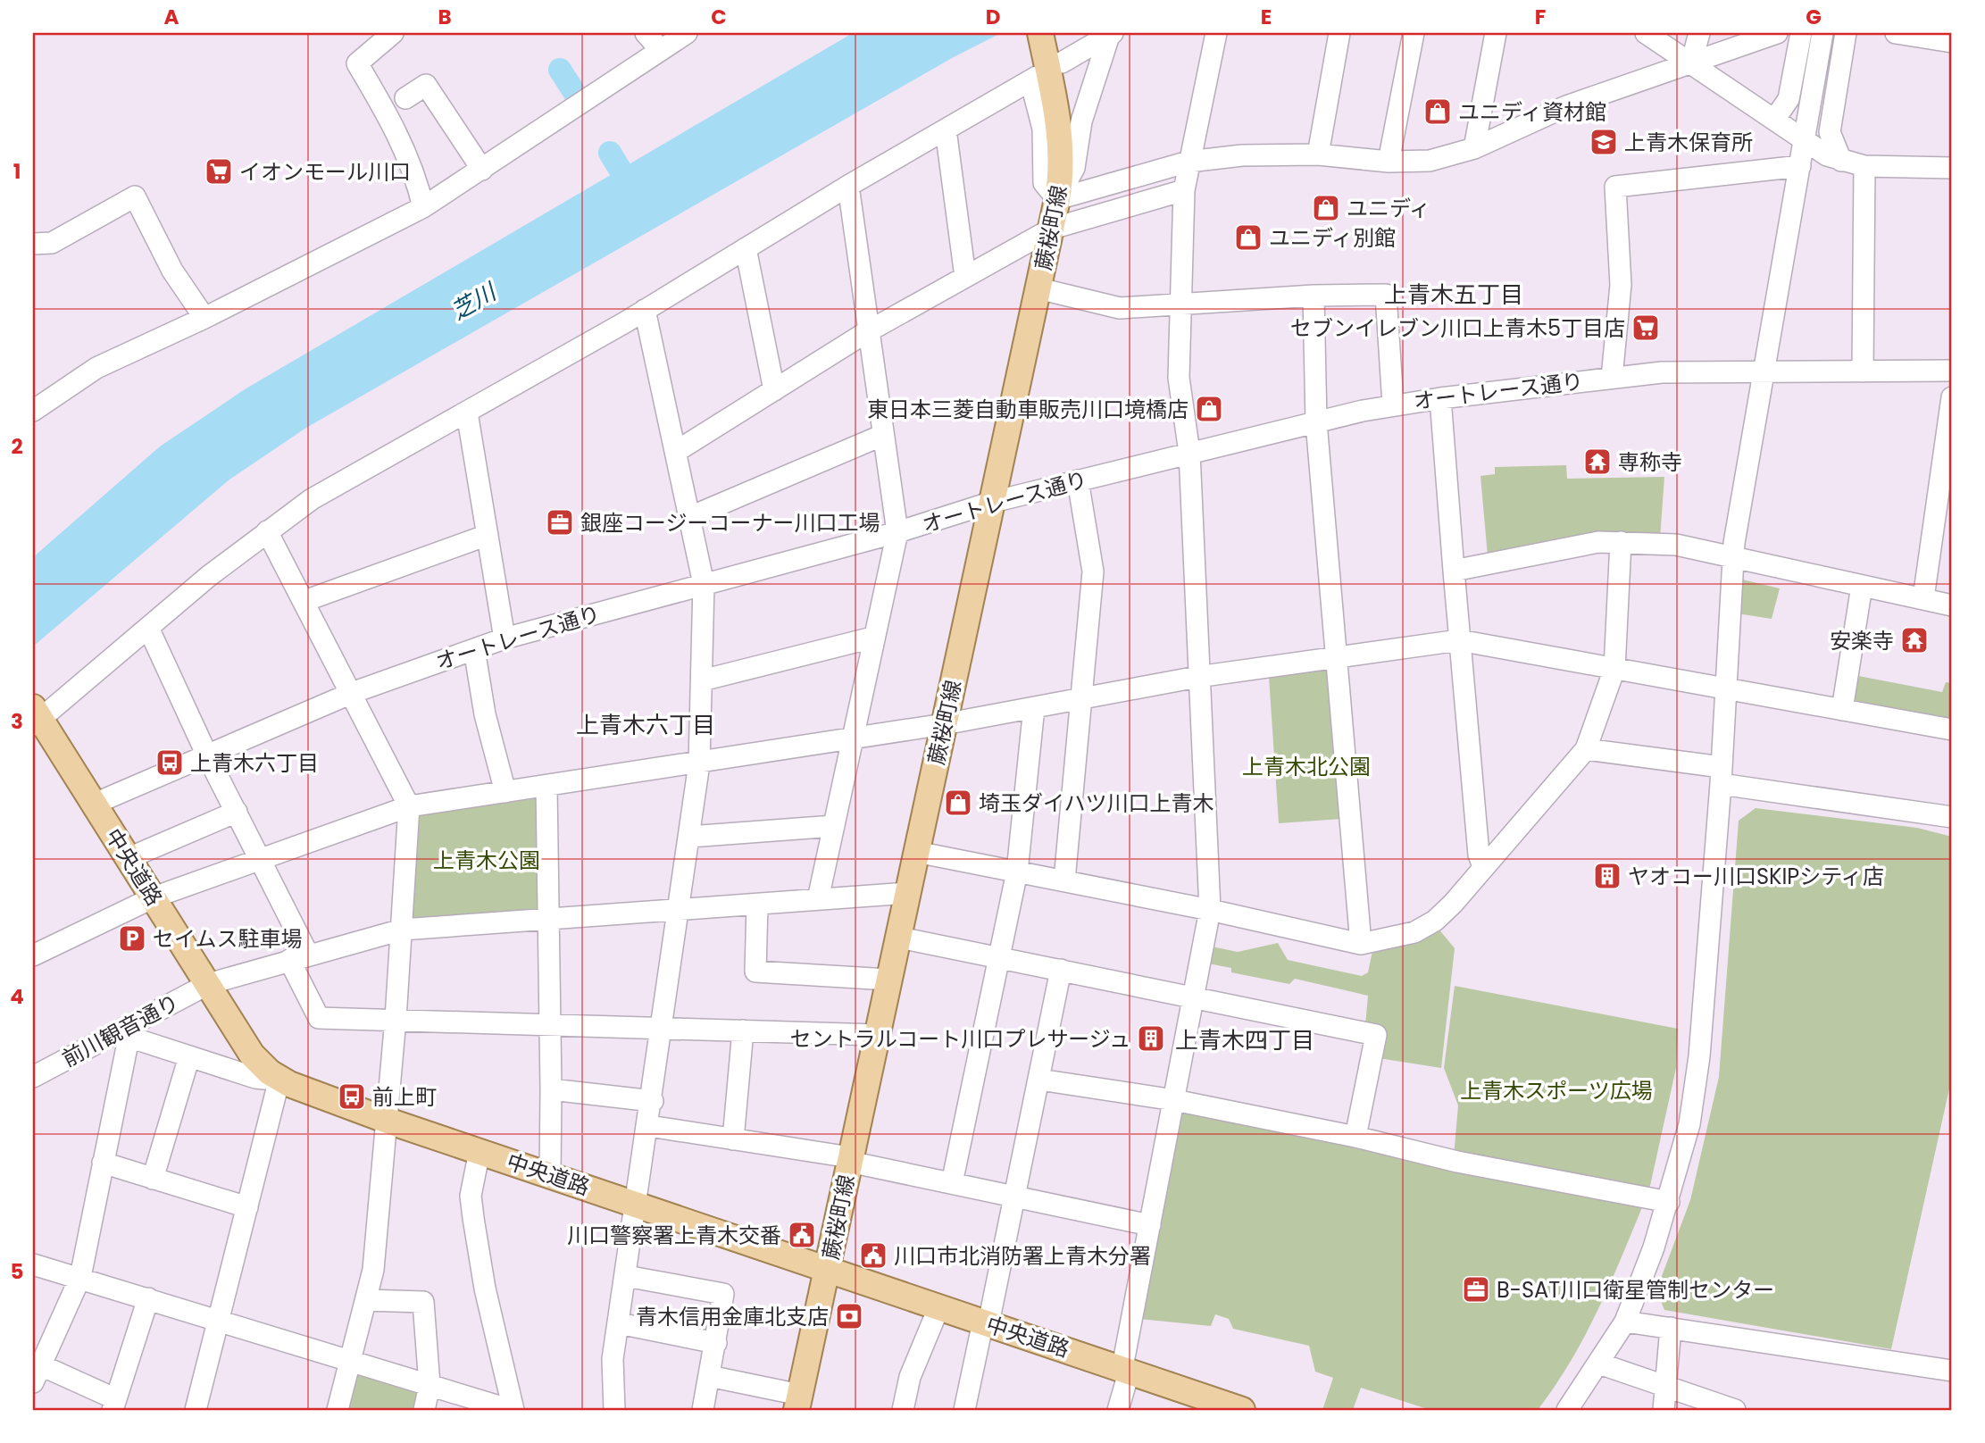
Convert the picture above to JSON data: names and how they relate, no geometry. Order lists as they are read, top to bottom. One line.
{"streets":{"main road":["蕨桜町線","中央道路"],"street":["オートレース通り","前川観音通り"]},"crossings":[["蕨桜町線","オートレース通り"],["蕨桜町線","中央道路"],["蕨桜町線","前川観音通り"],["オートレース通り","中央道路"],["中央道路","前川観音通り"]],"districts":["上青木五丁目","上青木六丁目","上青木四丁目"],"water":["芝川"],"parks":["上青木北公園","上青木公園","上青木スポーツ広場"],"places":{"shop":["ユニディ資材館","ユニディ","ユニディ別館","東日本三菱自動車販売川口境橋店","埼玉ダイハツ川口上青木"],"school or university":["上青木保育所"],"supermarket":["イオンモール川口","セブンイレブン川口上青木5丁目店"],"temple":["専称寺","安楽寺"],"office":["銀座コージーコーナー川口工場","B-SAT川口衛星管制センター"],"bus stop":["上青木六丁目","前上町"],"building":["ヤオコー川口SKIPシティ店","セントラルコート川口プレサージュ"],"parking":["セイムス駐車場"],"public building":["川口警察署上青木交番","川口市北消防署上青木分署"],"bank":["青木信用金庫北支店"]},"grid":{"columns":["A","B","C","D","E","F","G"],"rows":["1","2","3","4","5"]}}
